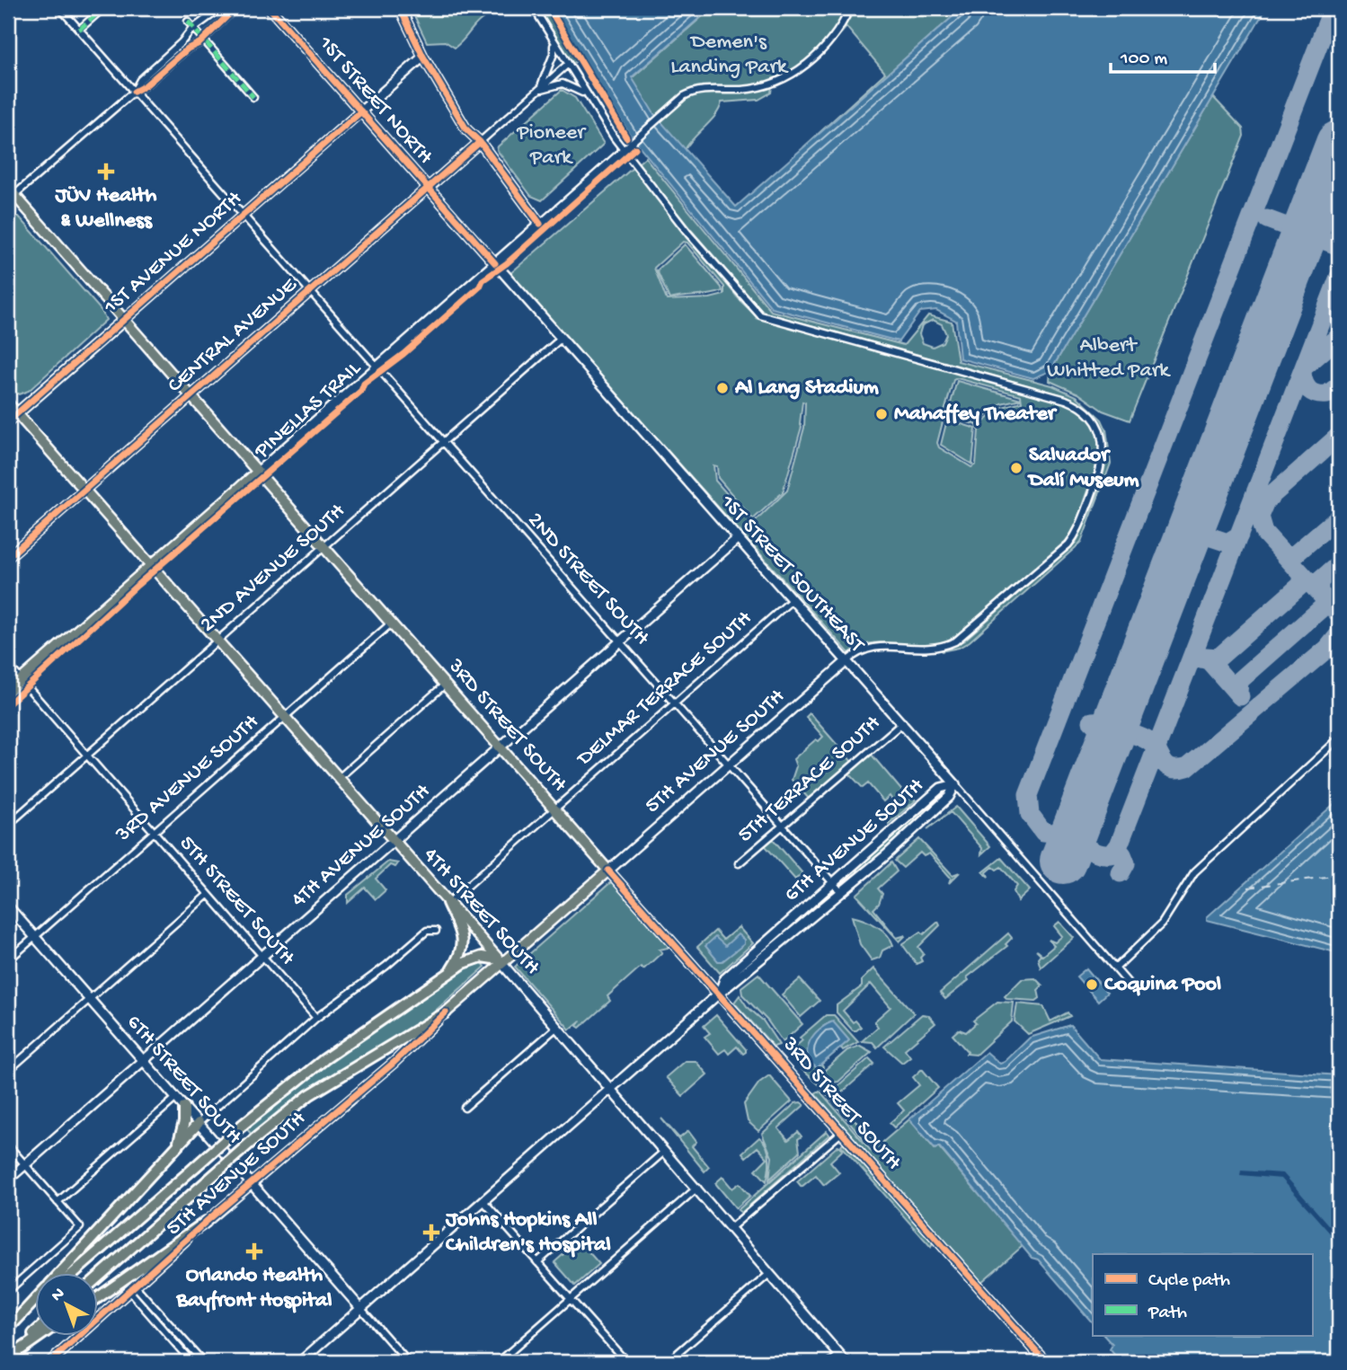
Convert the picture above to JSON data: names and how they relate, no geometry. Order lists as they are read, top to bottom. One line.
{"streets":{"main road":["1ST AVENUE NORTH","3RD STREET SOUTH","5TH AVENUE SOUTH","4TH STREET SOUTH"],"street":["1ST STREET NORTH","CENTRAL AVENUE","2ND AVENUE SOUTH","1ST STREET SOUTHEAST","2ND STREET SOUTH","DELMAR TERRACE SOUTH","3RD AVENUE SOUTH","5TH TERRACE SOUTH","6TH AVENUE SOUTH","4TH AVENUE SOUTH","5TH STREET SOUTH","6TH STREET SOUTH"],"cycle path":["PINELLAS TRAIL"]},"crossings":[["1ST STREET NORTH","1ST AVENUE NORTH"],["1ST STREET NORTH","CENTRAL AVENUE"],["1ST STREET NORTH","1ST STREET SOUTHEAST"],["1ST AVENUE NORTH","2ND STREET SOUTH"],["1ST AVENUE NORTH","3RD STREET SOUTH"],["1ST AVENUE NORTH","4TH STREET SOUTH"],["CENTRAL AVENUE","1ST STREET SOUTHEAST"],["CENTRAL AVENUE","2ND STREET SOUTH"],["CENTRAL AVENUE","3RD STREET SOUTH"],["CENTRAL AVENUE","4TH STREET SOUTH"],["2ND AVENUE SOUTH","1ST STREET SOUTHEAST"],["2ND AVENUE SOUTH","2ND STREET SOUTH"],["2ND AVENUE SOUTH","3RD STREET SOUTH"],["2ND AVENUE SOUTH","5TH STREET SOUTH"],["2ND AVENUE SOUTH","4TH STREET SOUTH"],["1ST STREET SOUTHEAST","DELMAR TERRACE SOUTH"],["1ST STREET SOUTHEAST","5TH AVENUE SOUTH"],["1ST STREET SOUTHEAST","5TH TERRACE SOUTH"],["1ST STREET SOUTHEAST","6TH AVENUE SOUTH"],["1ST STREET SOUTHEAST","4TH AVENUE SOUTH"],["2ND STREET SOUTH","DELMAR TERRACE SOUTH"],["2ND STREET SOUTH","5TH AVENUE SOUTH"],["2ND STREET SOUTH","5TH TERRACE SOUTH"],["2ND STREET SOUTH","6TH AVENUE SOUTH"],["2ND STREET SOUTH","4TH AVENUE SOUTH"],["DELMAR TERRACE SOUTH","3RD STREET SOUTH"],["DELMAR TERRACE SOUTH","4TH STREET SOUTH"],["3RD STREET SOUTH","5TH AVENUE SOUTH"],["3RD STREET SOUTH","3RD AVENUE SOUTH"],["3RD STREET SOUTH","6TH AVENUE SOUTH"],["3RD STREET SOUTH","4TH AVENUE SOUTH"],["5TH AVENUE SOUTH","4TH STREET SOUTH"],["5TH AVENUE SOUTH","6TH STREET SOUTH"],["3RD AVENUE SOUTH","5TH STREET SOUTH"],["3RD AVENUE SOUTH","4TH STREET SOUTH"],["3RD AVENUE SOUTH","6TH STREET SOUTH"],["6TH AVENUE SOUTH","4TH STREET SOUTH"],["6TH AVENUE SOUTH","6TH STREET SOUTH"],["4TH AVENUE SOUTH","5TH STREET SOUTH"],["4TH AVENUE SOUTH","4TH STREET SOUTH"],["4TH AVENUE SOUTH","6TH STREET SOUTH"]],"parks":["Demen's Landing Park","Pioneer Park","Albert Whitted Park"],"places":{"health":["JÜV Health & Wellness","Johns Hopkins All Children's Hospital","Orlando Health Bayfront Hospital"],"other":["Al Lang Stadium","Mahaffey Theater","Salvador Dalí Museum","Coquina Pool"]},"legend":["Cycle path","Path"],"scale_bar":"100 m","north":"top left"}
